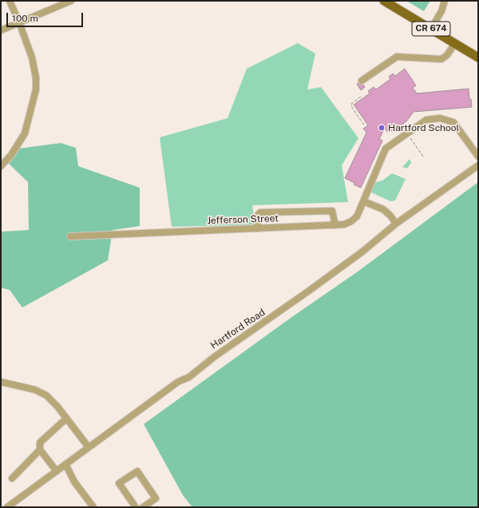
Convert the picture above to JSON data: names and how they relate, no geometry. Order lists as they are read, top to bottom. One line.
{"streets":{"main road":["CR 674"],"street":["Jefferson Street","Hartford Road"]},"places":["Hartford School"],"scale_bar":"100 m"}
